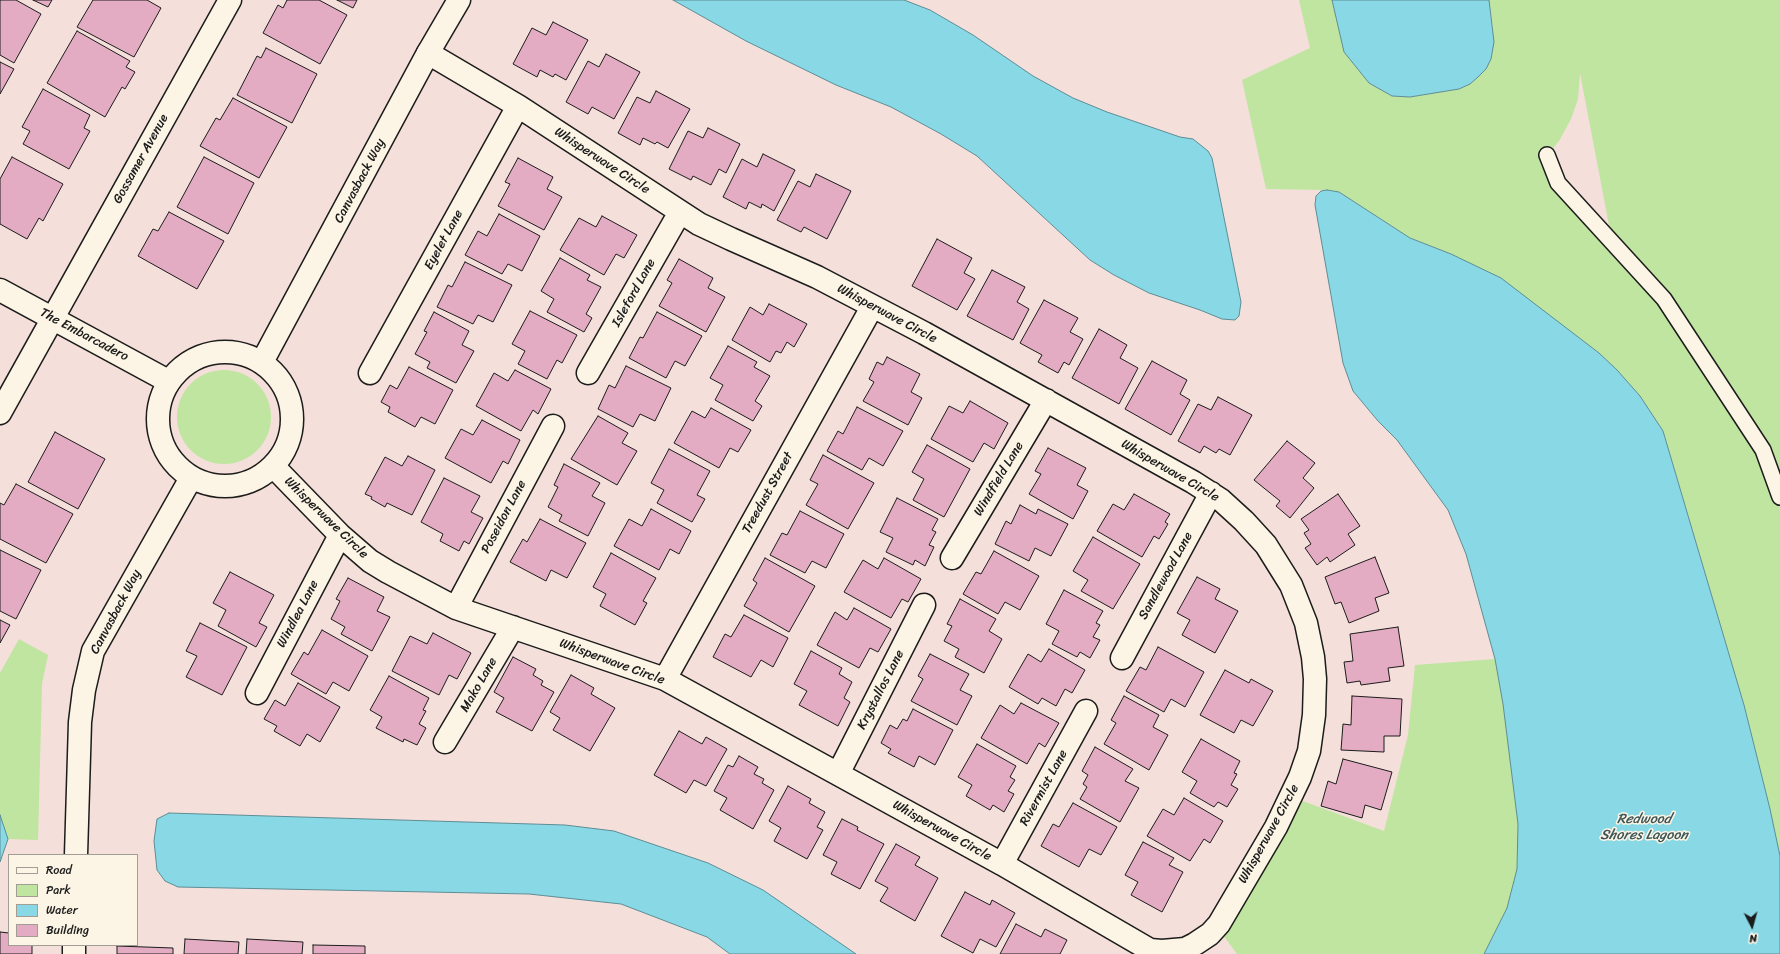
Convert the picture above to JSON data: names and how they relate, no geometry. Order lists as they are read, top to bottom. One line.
{"streets":{"street":["Gossamer Avenue","Whisperwave Circle","Canvasback Way","Eyelet Lane","Isleford Lane","The Embarcadero","Windfield Lane","Treedust Street","Poseidon Lane","Sandlewood Lane","Windlea Lane","Mako Lane","Krystallos Lane","Rivermist Lane"]},"crossings":[["Gossamer Avenue","The Embarcadero"],["Whisperwave Circle","Canvasback Way"],["Whisperwave Circle","Eyelet Lane"],["Whisperwave Circle","Isleford Lane"],["Whisperwave Circle","The Embarcadero"],["Whisperwave Circle","Windfield Lane"],["Whisperwave Circle","Treedust Street"],["Whisperwave Circle","Poseidon Lane"],["Whisperwave Circle","Sandlewood Lane"],["Whisperwave Circle","Windlea Lane"],["Whisperwave Circle","Mako Lane"],["Whisperwave Circle","Krystallos Lane"],["Whisperwave Circle","Rivermist Lane"],["Canvasback Way","The Embarcadero"]],"water":["Redwood Shores Lagoon"],"legend":["Road","Park","Water","Building"],"north":"bottom"}
